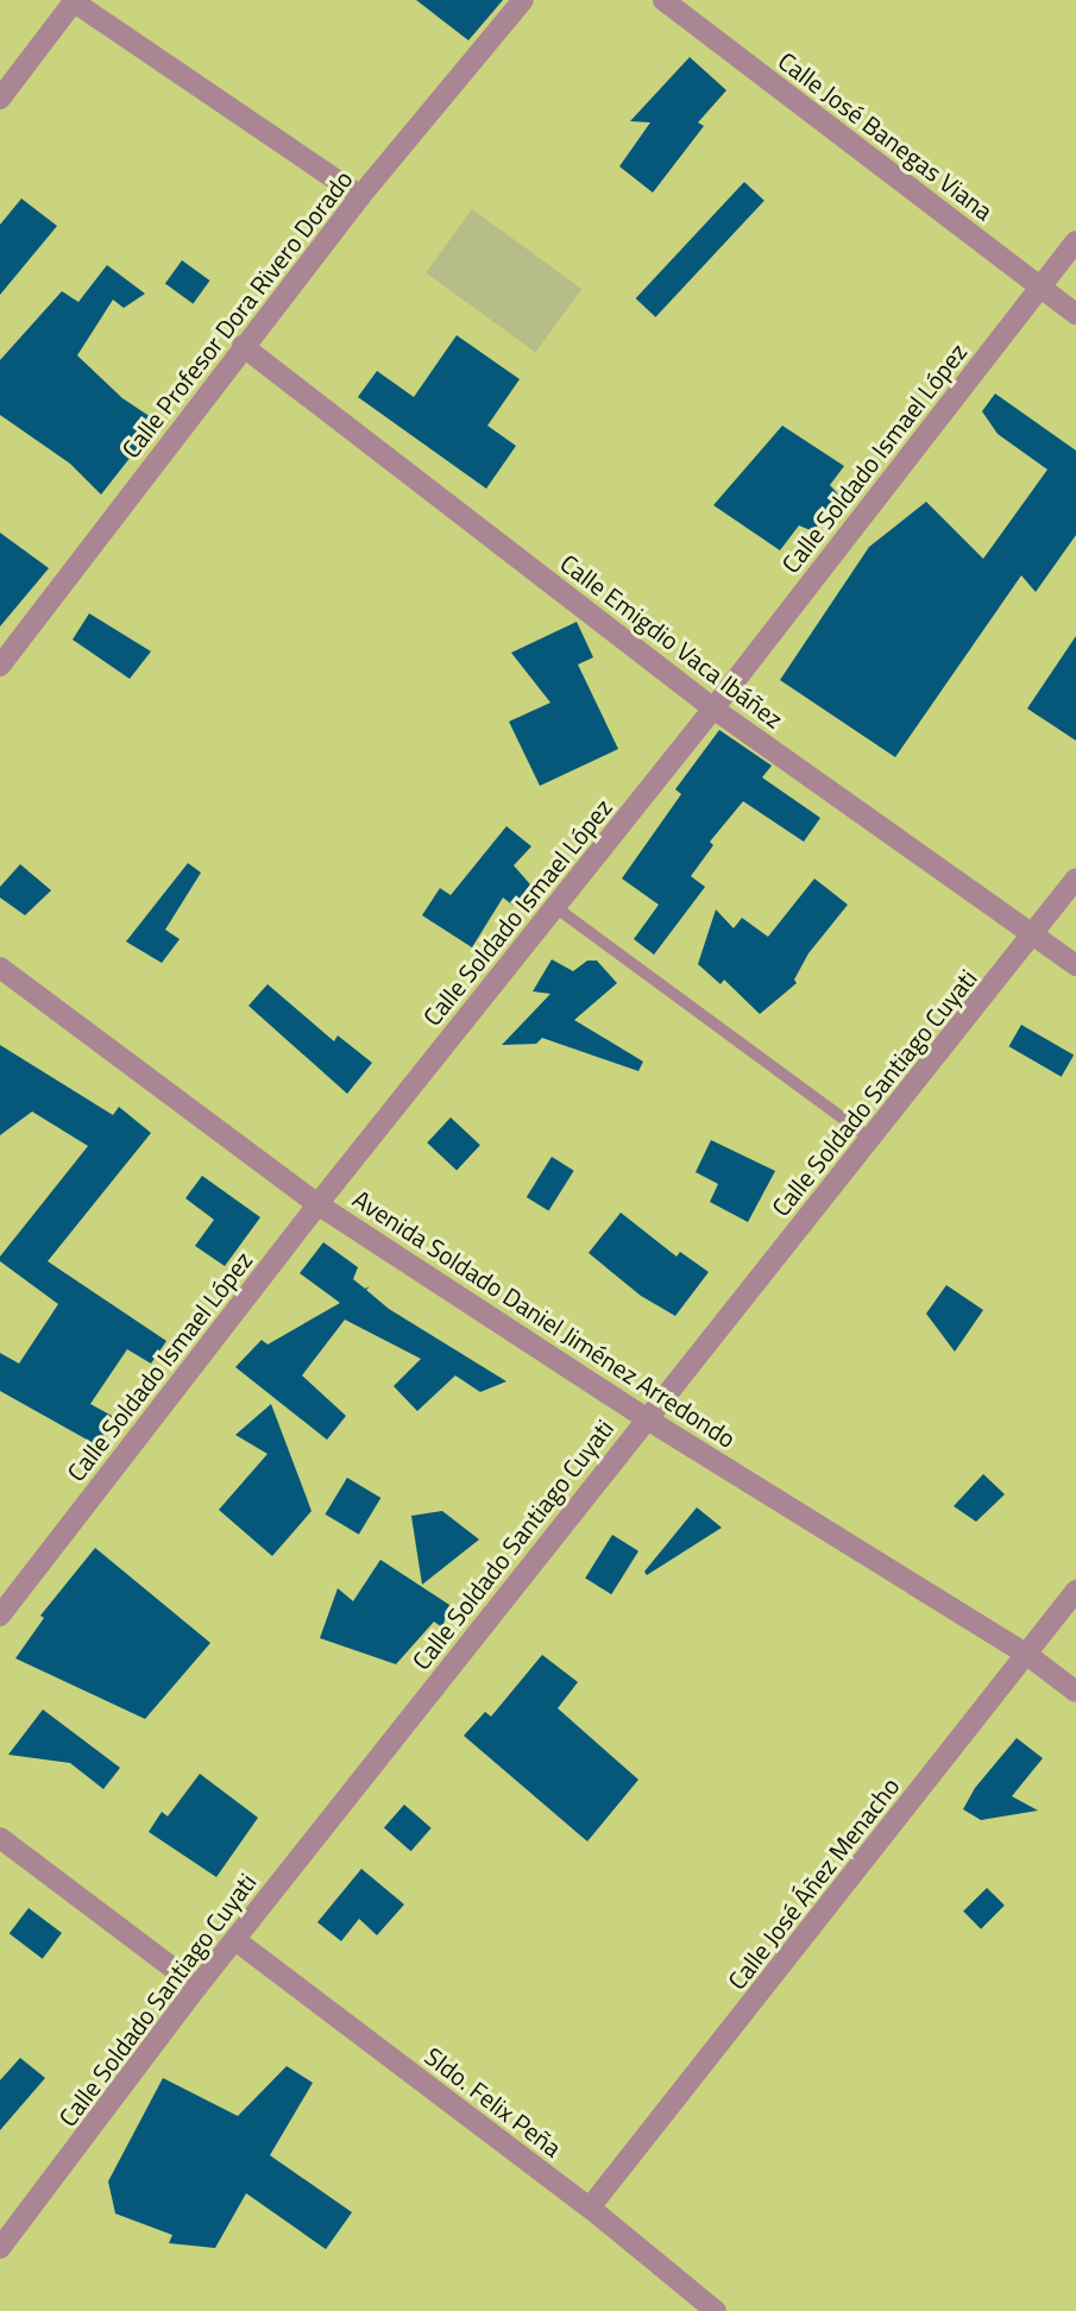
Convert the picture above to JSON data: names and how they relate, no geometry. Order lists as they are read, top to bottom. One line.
{"streets":{"street":["Calle José Banegas Viana","Calle Profesor Dora Rivero Dorado","Calle Soldado Ismael López","Calle Emigdio Vaca Ibáñez","Calle Soldado Santiago Cuyati","Avenida Soldado Daniel Jiménez Arredondo","Calle José Áñez Menacho","Sldo. Felix Peña"]},"crossings":[["Calle José Banegas Viana","Calle Soldado Ismael López"],["Calle Profesor Dora Rivero Dorado","Calle Emigdio Vaca Ibáñez"],["Calle Soldado Ismael López","Calle Emigdio Vaca Ibáñez"],["Calle Soldado Ismael López","Avenida Soldado Daniel Jiménez Arredondo"],["Calle Emigdio Vaca Ibáñez","Calle Soldado Santiago Cuyati"],["Calle Soldado Santiago Cuyati","Avenida Soldado Daniel Jiménez Arredondo"],["Calle Soldado Santiago Cuyati","Sldo. Felix Peña"],["Avenida Soldado Daniel Jiménez Arredondo","Calle José Áñez Menacho"],["Calle José Áñez Menacho","Sldo. Felix Peña"]]}
